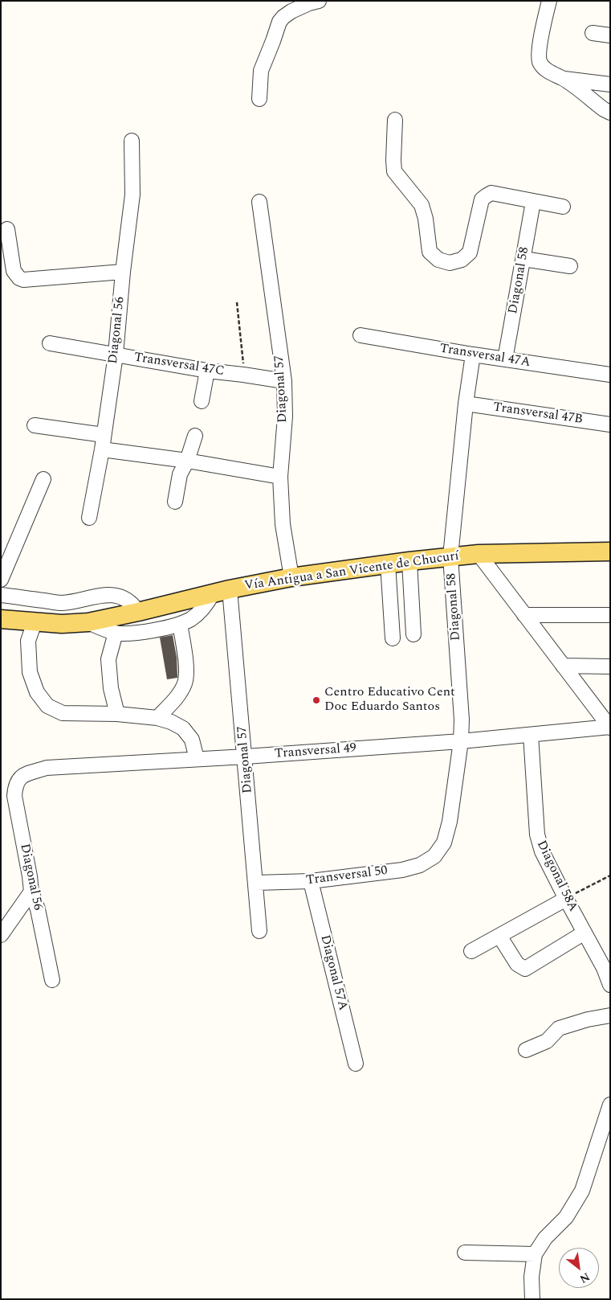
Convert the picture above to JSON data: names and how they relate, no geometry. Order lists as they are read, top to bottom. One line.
{"streets":{"main road":["Vía Antigua a San Vicente de Chucurí"],"street":["Diagonal 58","Diagonal 56","Transversal 47A","Transversal 47C","Diagonal 57","Transversal 47B","Transversal 49","Transversal 50","Diagonal 58A","Diagonal 57A"]},"crossings":[["Diagonal 58","Transversal 47A"],["Diagonal 58","Transversal 47B"],["Diagonal 58","Vía Antigua a San Vicente de Chucurí"],["Diagonal 58","Transversal 49"],["Diagonal 58","Transversal 50"],["Diagonal 56","Transversal 47C"],["Diagonal 56","Transversal 49"],["Transversal 47C","Diagonal 57"],["Diagonal 57","Vía Antigua a San Vicente de Chucurí"],["Diagonal 57","Transversal 49"],["Diagonal 57","Transversal 50"],["Transversal 49","Diagonal 58A"],["Transversal 50","Diagonal 57A"]],"places":["Centro Educativo Cent Doc Eduardo Santos"],"north":"bottom right"}
